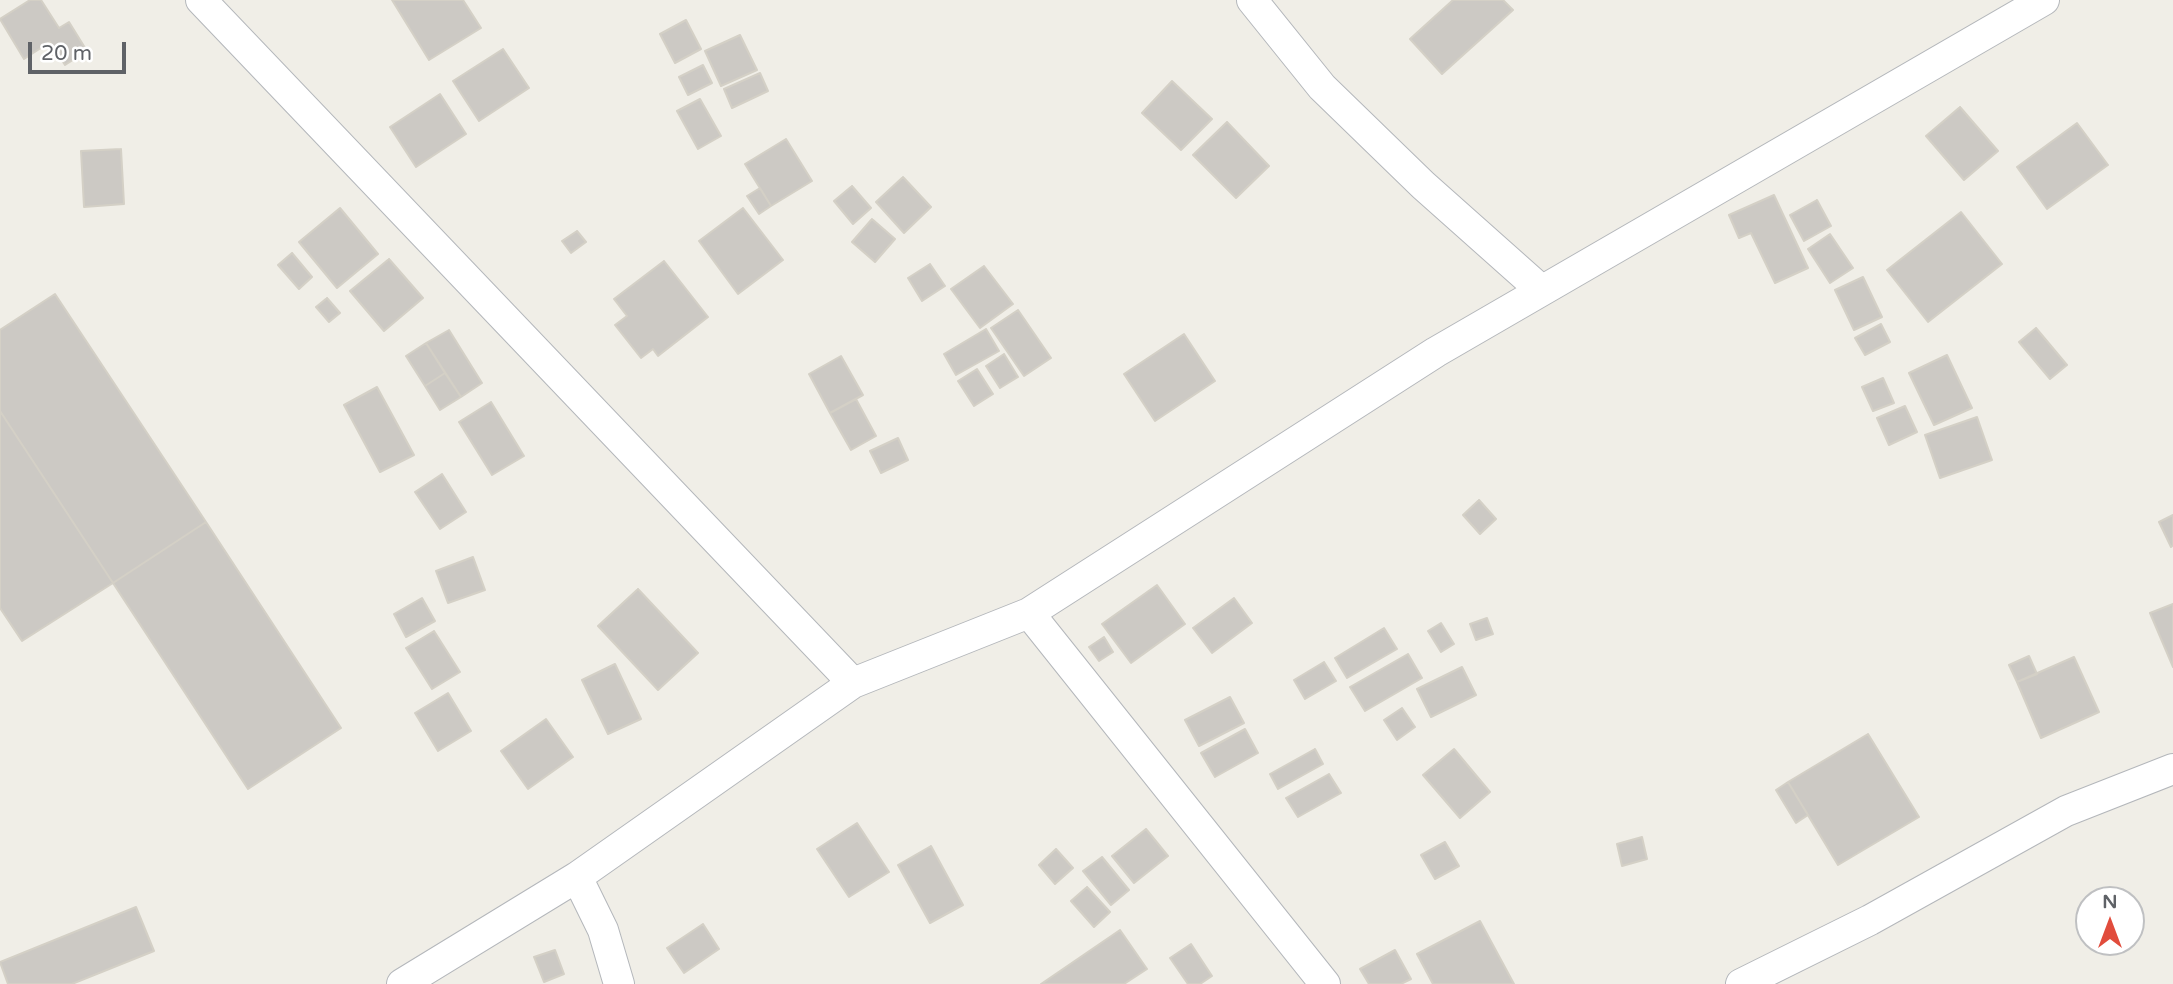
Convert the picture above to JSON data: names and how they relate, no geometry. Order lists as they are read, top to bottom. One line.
{"scale_bar":"20 m","north":"top"}
